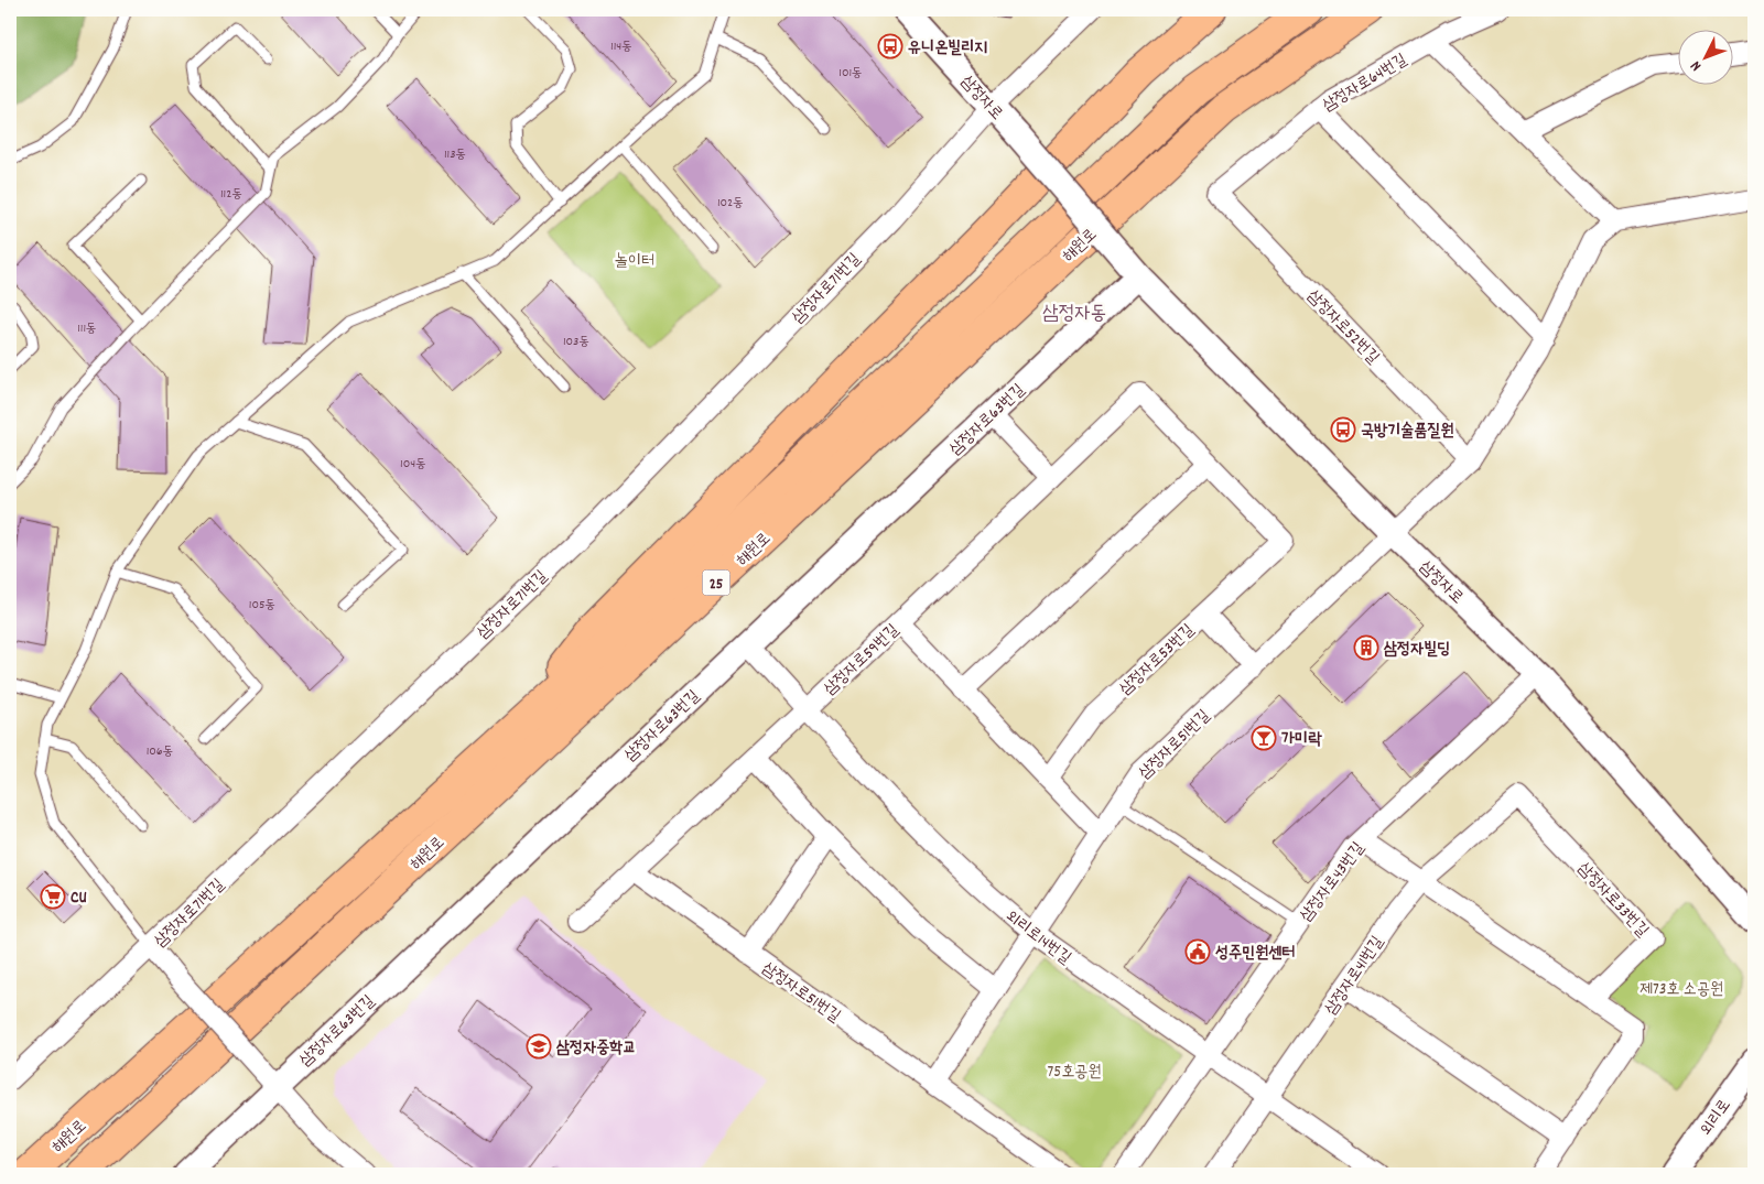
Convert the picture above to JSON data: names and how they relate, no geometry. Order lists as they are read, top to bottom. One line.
{"streets":{"highway":["해원로","25"],"street":["삼정자로64번길","삼정자로","삼정자로71번길","삼정자로52번길","삼정자로63번길","삼정자로59번길","삼정자로53번길","삼정자로51번길","삼정자로43번길","삼정자로33번길","외리로14번길","삼정자로41번길","외리로"]},"crossings":[["삼정자로64번길","삼정자로52번길"],["삼정자로","삼정자로71번길"],["삼정자로","삼정자로63번길"],["삼정자로","삼정자로51번길"],["삼정자로","삼정자로43번길"],["삼정자로63번길","외리로14번길"],["삼정자로59번길","삼정자로53번길"],["삼정자로59번길","삼정자로51번길"],["삼정자로59번길","외리로14번길"],["삼정자로51번길","외리로14번길"],["삼정자로43번길","외리로14번길"],["삼정자로33번길","삼정자로41번길"],["외리로14번길","삼정자로41번길"]],"districts":["삼정자동"],"parks":["놀이터","제73호 소공원","75호공원"],"places":{"bus stop":["유니온빌리지","국방기술품질원"],"building":["삼정자빌딩"],"bar":["가미락"],"supermarket":["CU"],"public building":["성주민원센터"],"school or university":["삼정자중학교"]},"house_numbers":["114동","101동","113동","112동","102동","111동","103동","104동","105동","106동"],"north":"bottom left"}
